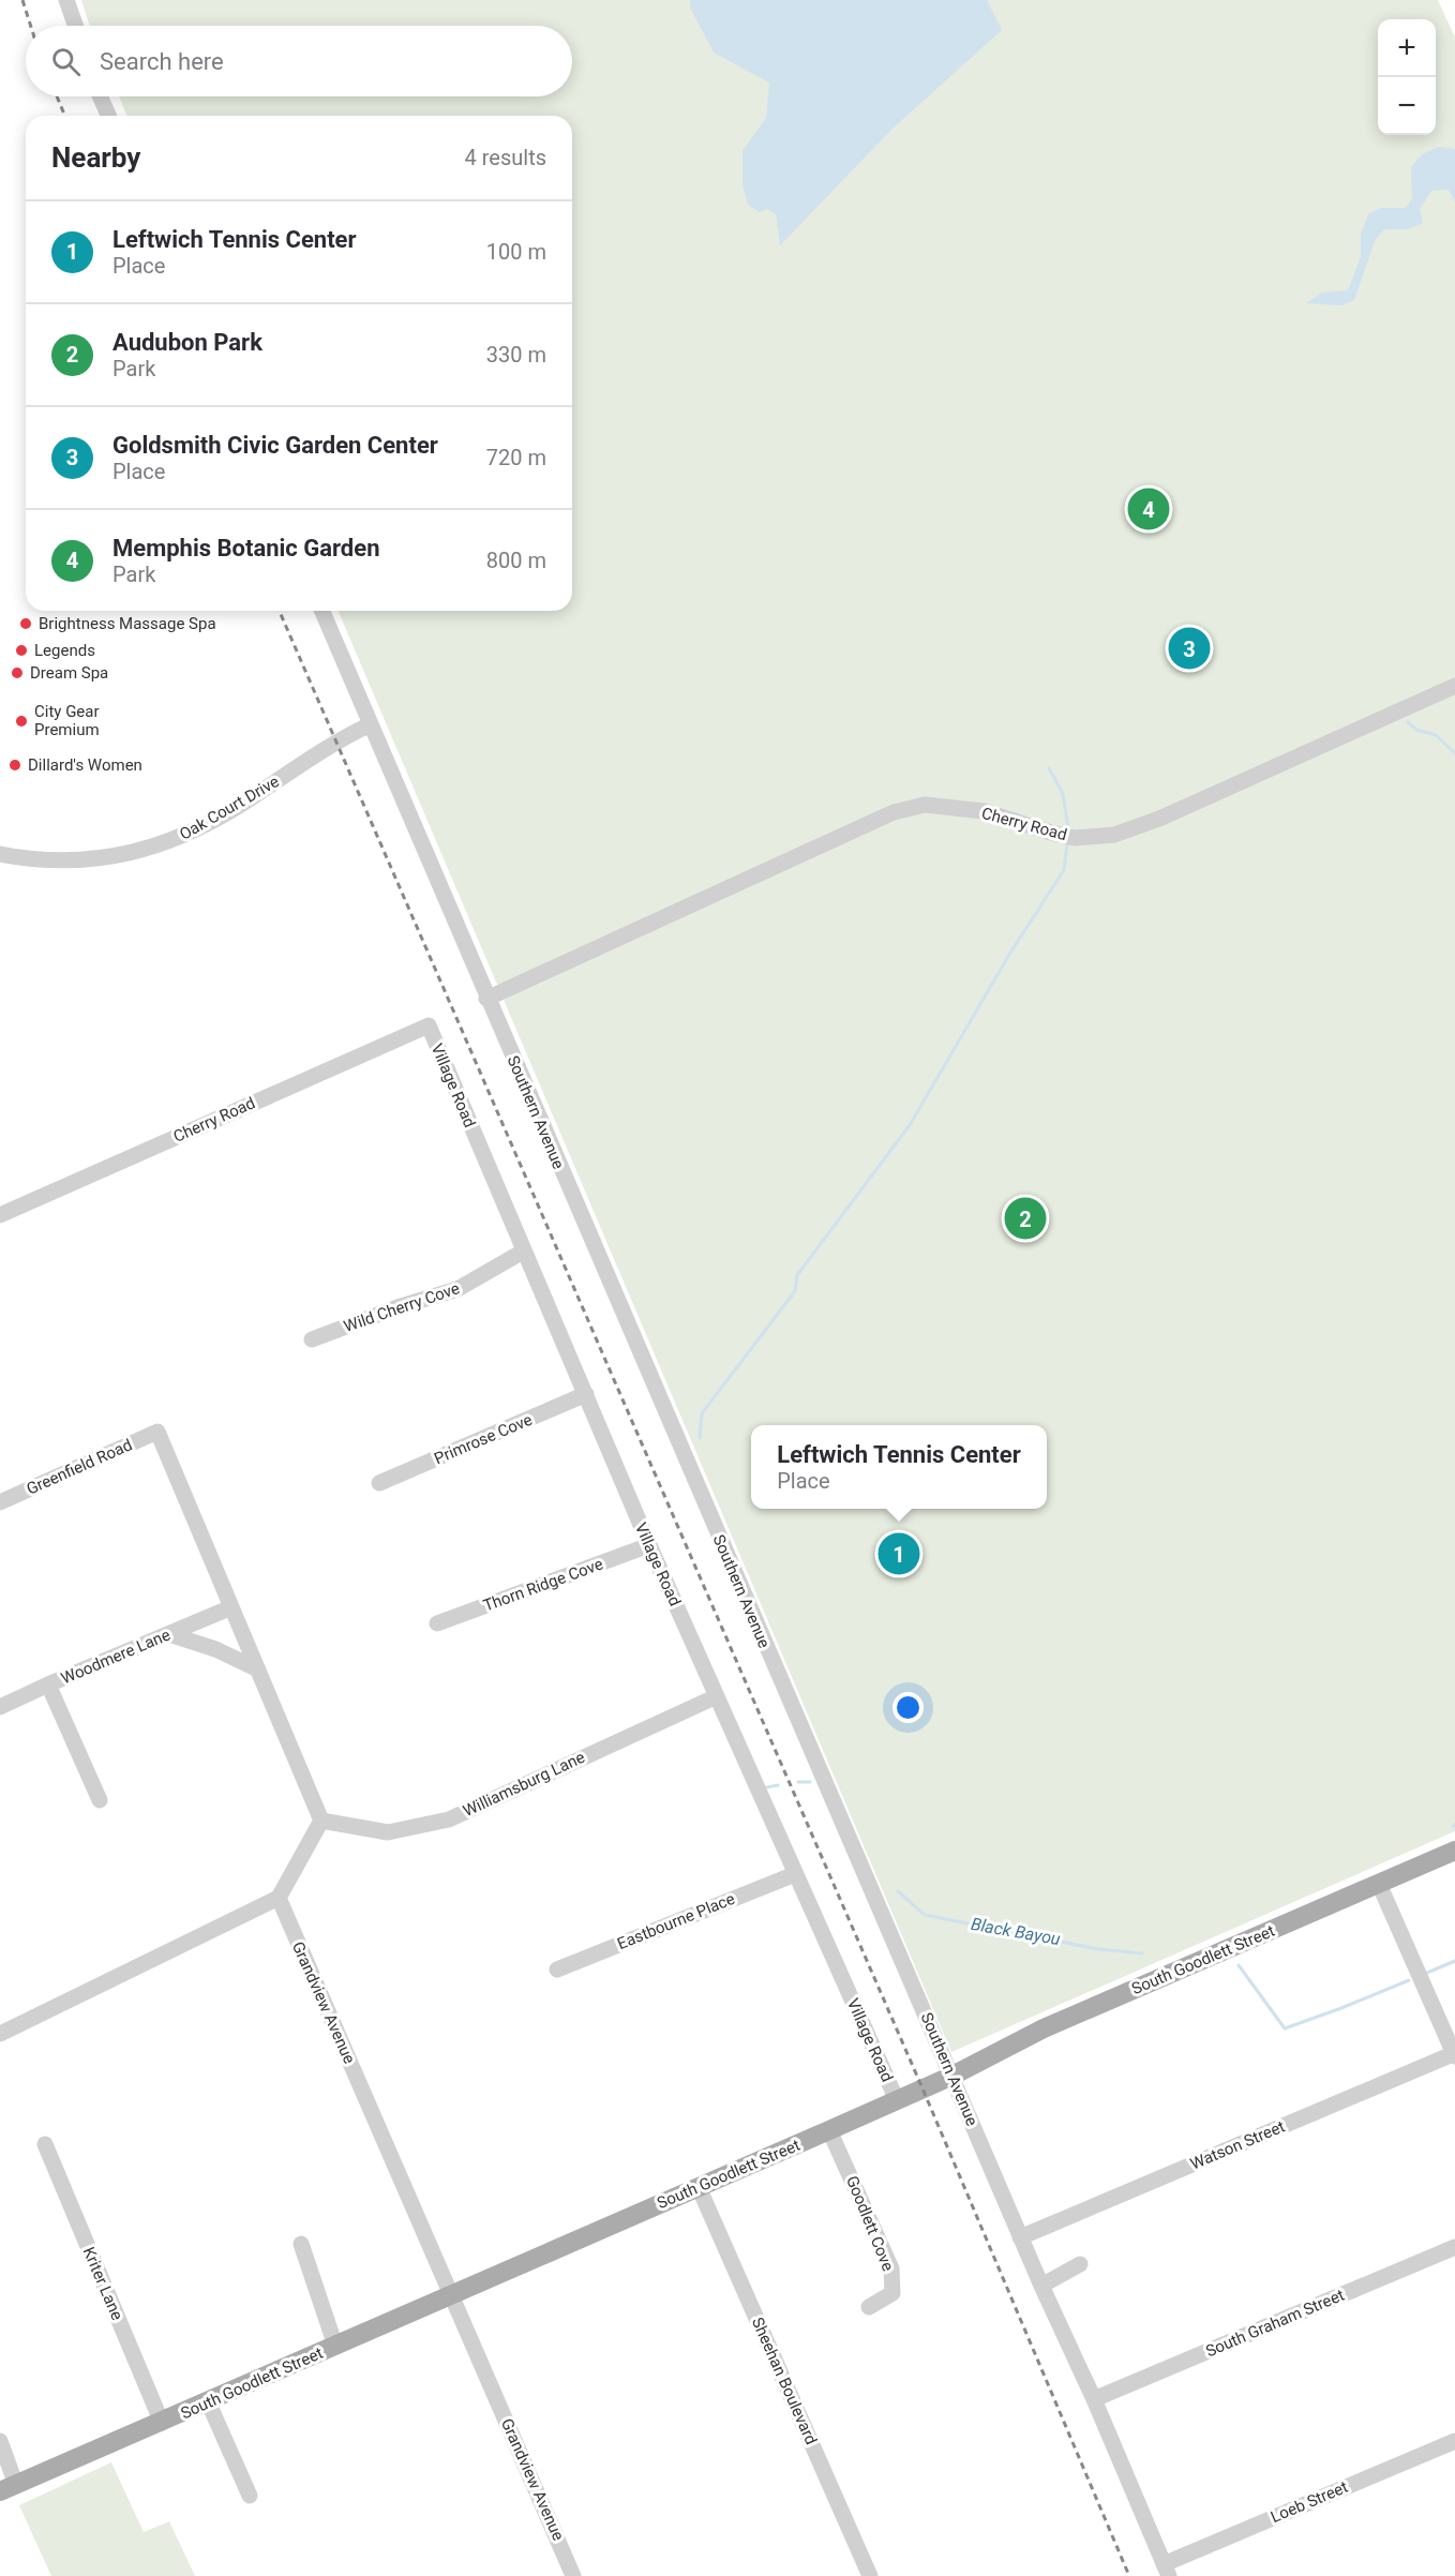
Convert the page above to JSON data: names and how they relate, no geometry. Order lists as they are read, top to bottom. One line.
{"streets":{"main road":["South Goodlett Street"],"street":["Oak Court Drive","Cherry Road","Village Road","Southern Avenue","Wild Cherry Cove","Primrose Cove","Greenfield Road","Thorn Ridge Cove","Woodmere Lane","Williamsburg Lane","Eastbourne Place","Grandview Avenue","Watson Street","Goodlett Cove","Kriter Lane","South Graham Street","Sheehan Boulevard","Loeb Street"]},"crossings":[["Oak Court Drive","Southern Avenue"],["Cherry Road","Village Road"],["Cherry Road","Southern Avenue"],["Village Road","Wild Cherry Cove"],["Village Road","Primrose Cove"],["Village Road","Thorn Ridge Cove"],["Village Road","Williamsburg Lane"],["Village Road","Eastbourne Place"],["Village Road","South Goodlett Street"],["Southern Avenue","South Goodlett Street"],["Southern Avenue","Watson Street"],["Southern Avenue","South Graham Street"],["Southern Avenue","Loeb Street"],["Greenfield Road","Woodmere Lane"],["South Goodlett Street","Grandview Avenue"],["South Goodlett Street","Goodlett Cove"],["South Goodlett Street","Kriter Lane"],["South Goodlett Street","Sheehan Boulevard"]],"water":["Black Bayou"],"places":["Brightness Massage Spa","Legends","Dream Spa","City Gear Premium","Dillard's Women"],"page":{"map_buttons":["+","−"],"search":"Search here","heading":["Nearby","4 results"],"list":[{"mark":"1","name":"Leftwich Tennis Center","note":"Place","value":"100 m"},{"mark":"2","name":"Audubon Park","note":"Park","value":"330 m"},{"mark":"3","name":"Goldsmith Civic Garden Center","note":"Place","value":"720 m"},{"mark":"4","name":"Memphis Botanic Garden","note":"Park","value":"800 m"}],"pins":["4","3","2","1"],"popup":["Leftwich Tennis Center","Place"]}}
